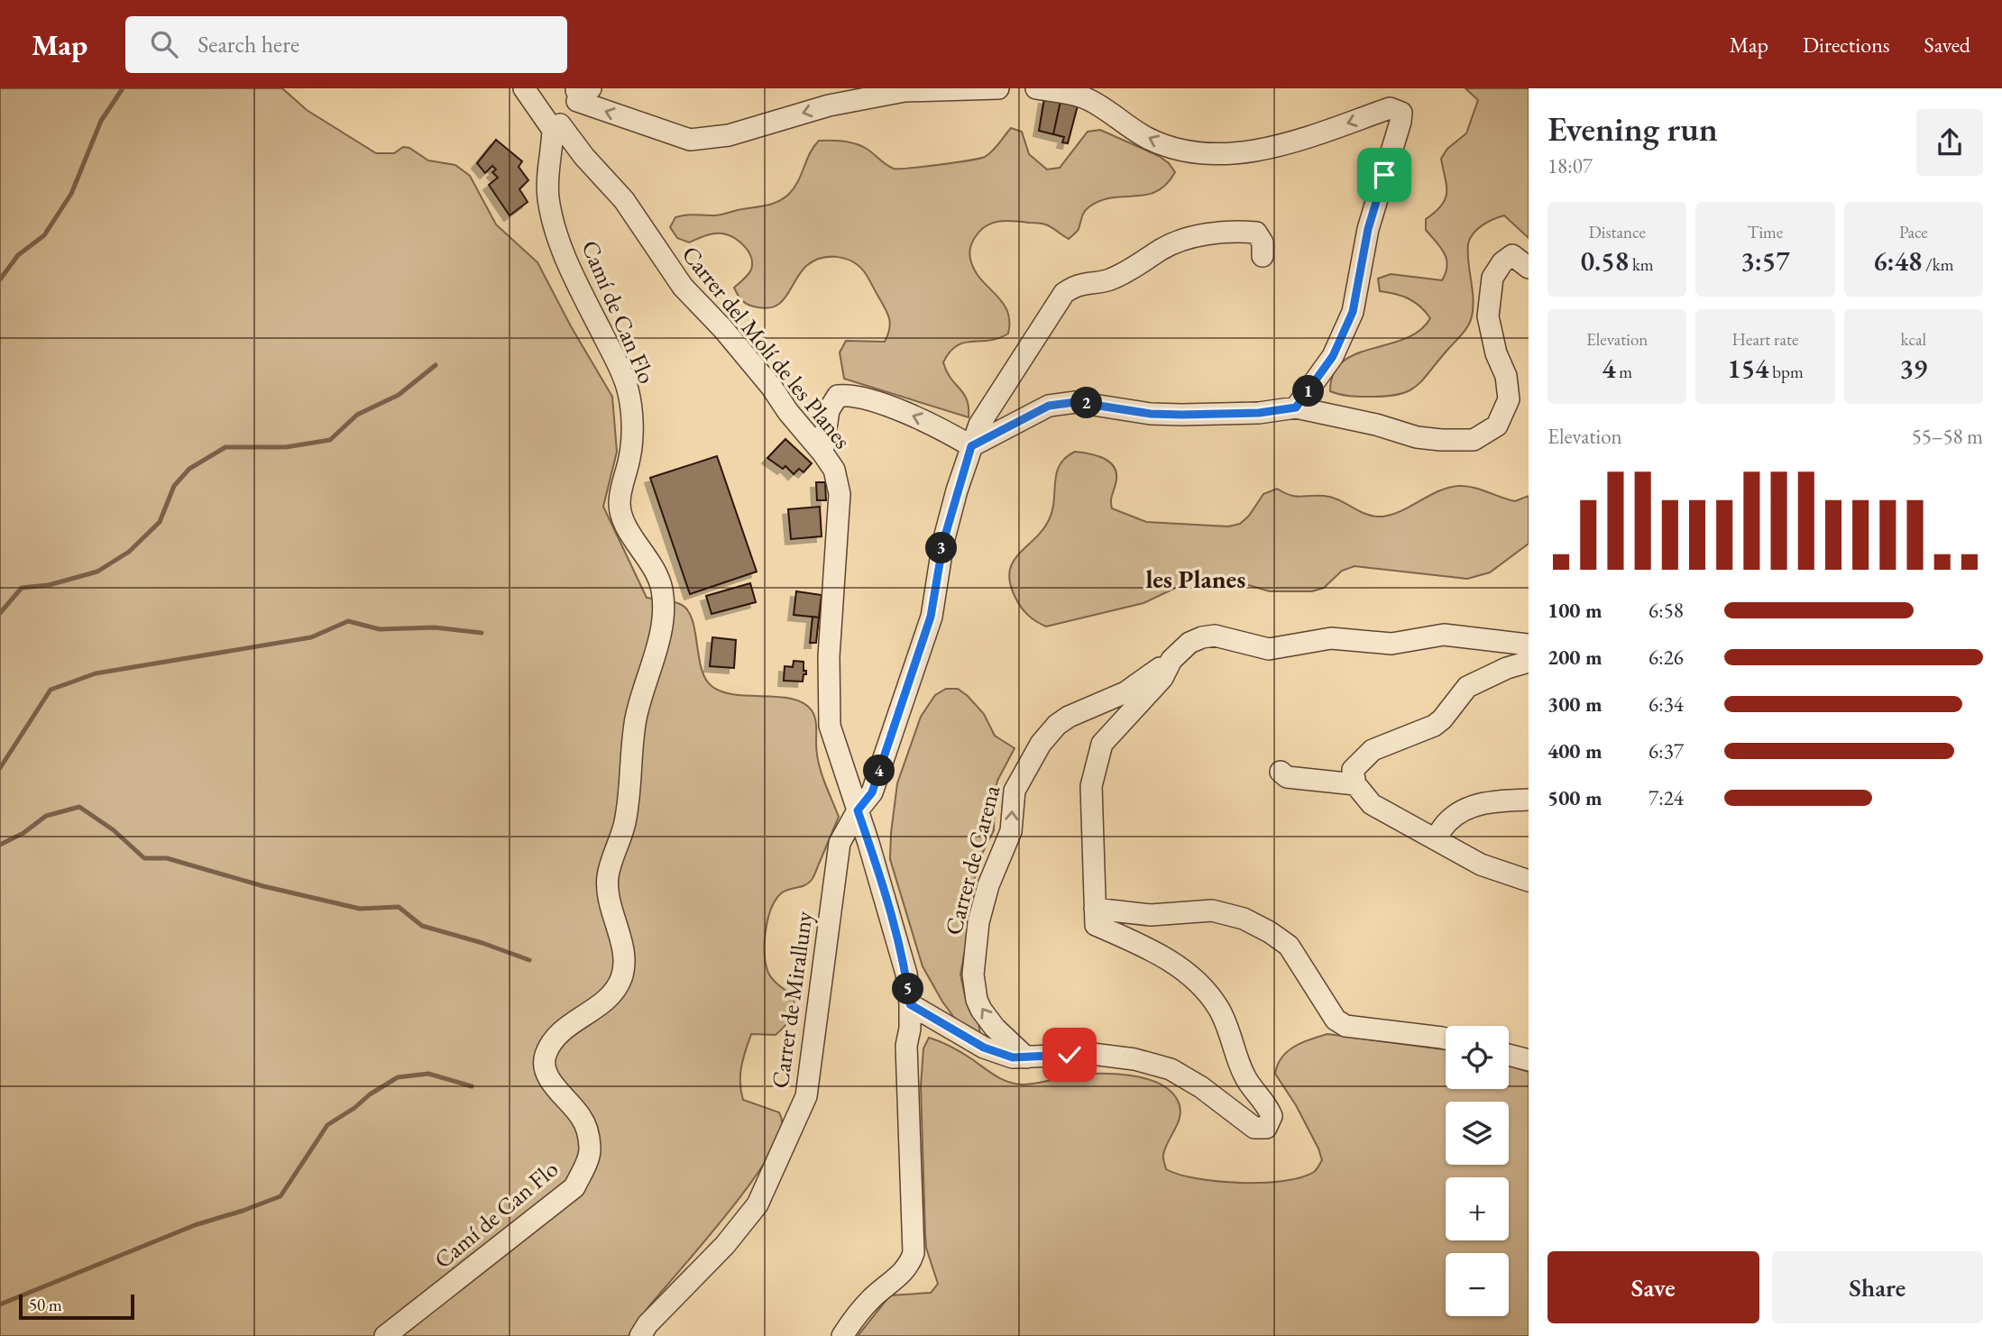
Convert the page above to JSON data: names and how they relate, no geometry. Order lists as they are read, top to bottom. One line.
{"streets":{"street":["Camí de Can Flo","Carrer del Molí de les Planes","Carrer de Carena","Carrer de Miralluny"]},"crossings":[["Camí de Can Flo","Carrer del Molí de les Planes"],["Carrer del Molí de les Planes","Carrer de Miralluny"]],"districts":["les Planes"],"scale_bar":"50 m","page":{"header":"Map","search":"Search here","nav":["Map","Directions","Saved"],"heading":["Evening run","18:07"],"stats":[["Distance","0.58 km"],["Time","3:57"],["Pace","6:48 /km"],["Elevation","4 m"],["Heart rate","154 bpm"],["kcal","39"]],"pins":["1","2","3","4","5"],"chart":["Elevation","55–58 m"],"list":[{"name":"100 m","note":"6:58"},{"name":"200 m","note":"6:26"},{"name":"300 m","note":"6:34"},{"name":"400 m","note":"6:37"},{"name":"500 m","note":"7:24"}],"map_buttons":["+","−"],"buttons":["Save","Share"],"scale":"50 m"}}
